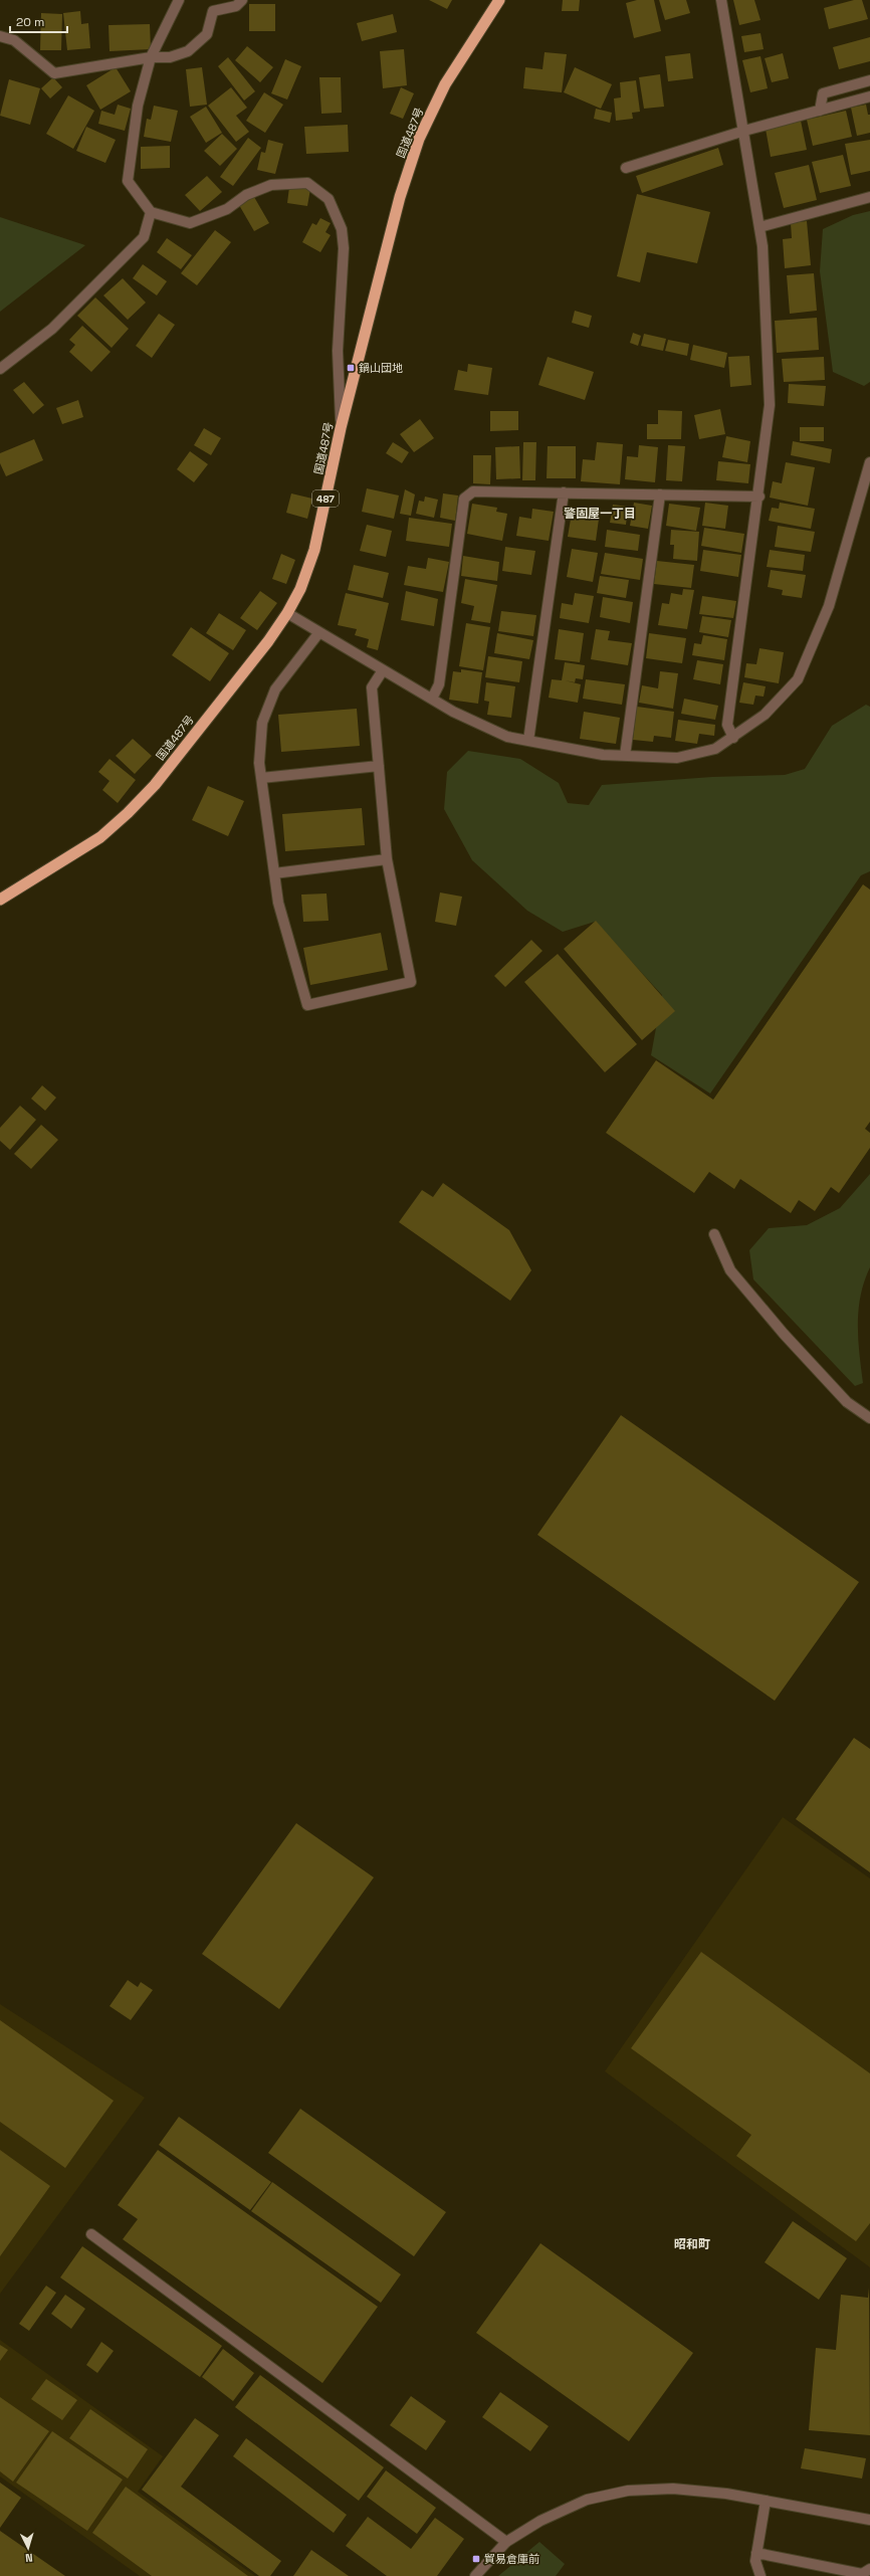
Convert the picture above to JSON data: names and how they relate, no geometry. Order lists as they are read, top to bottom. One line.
{"streets":{"highway":["国道487号","487"]},"districts":["警固屋一丁目","昭和町"],"places":{"transit":["鍋山団地","貿易倉庫前"]},"scale_bar":"20 m","north":"bottom"}
